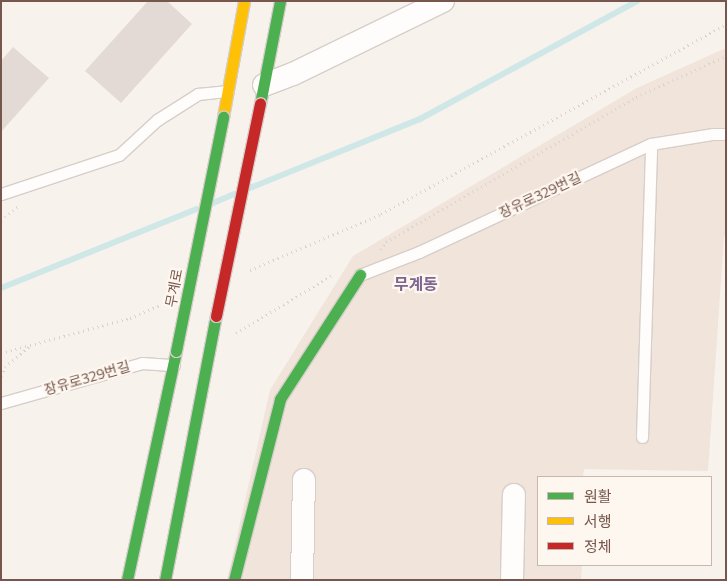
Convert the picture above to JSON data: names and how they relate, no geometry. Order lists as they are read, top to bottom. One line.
{"streets":{"main road":["무계로"],"lane":["장유로329번길"]},"crossings":[["장유로329번길","무계로"]],"districts":["무계동"],"legend":["원활","서행","정체"]}
